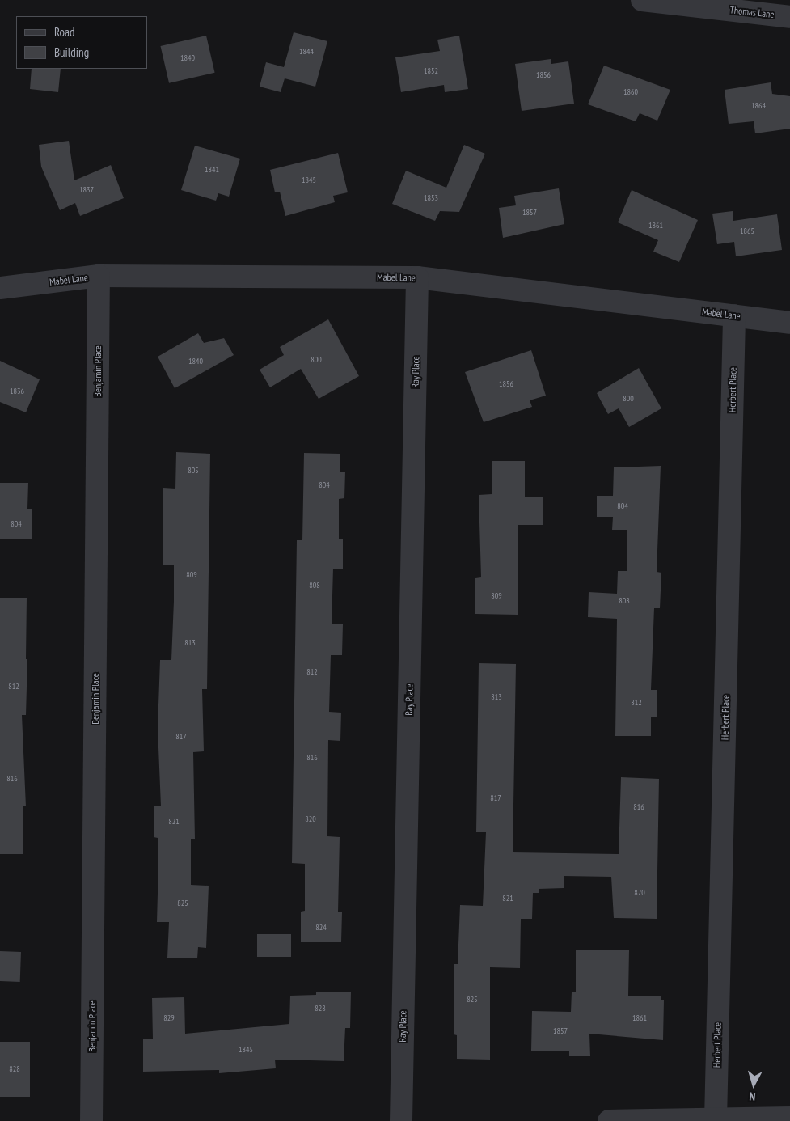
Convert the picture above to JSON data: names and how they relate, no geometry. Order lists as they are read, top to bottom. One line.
{"streets":{"street":["Thomas Lane","Mabel Lane","Benjamin Place","Ray Place","Herbert Place"]},"crossings":[["Mabel Lane","Benjamin Place"],["Mabel Lane","Ray Place"],["Mabel Lane","Herbert Place"]],"house_numbers":["1844","1840","1852","1856","1860","1864","1841","1845","1837","1853","1857","1861","1865","800","1840","1856","1836","800","805","804","804","804","809","808","809","808","813","812","812","813","812","817","816","816","817","816","820","821","820","821","825","824","825","828","829","1861","1857","1845","828"],"legend":["Road","Building"],"north":"bottom"}
